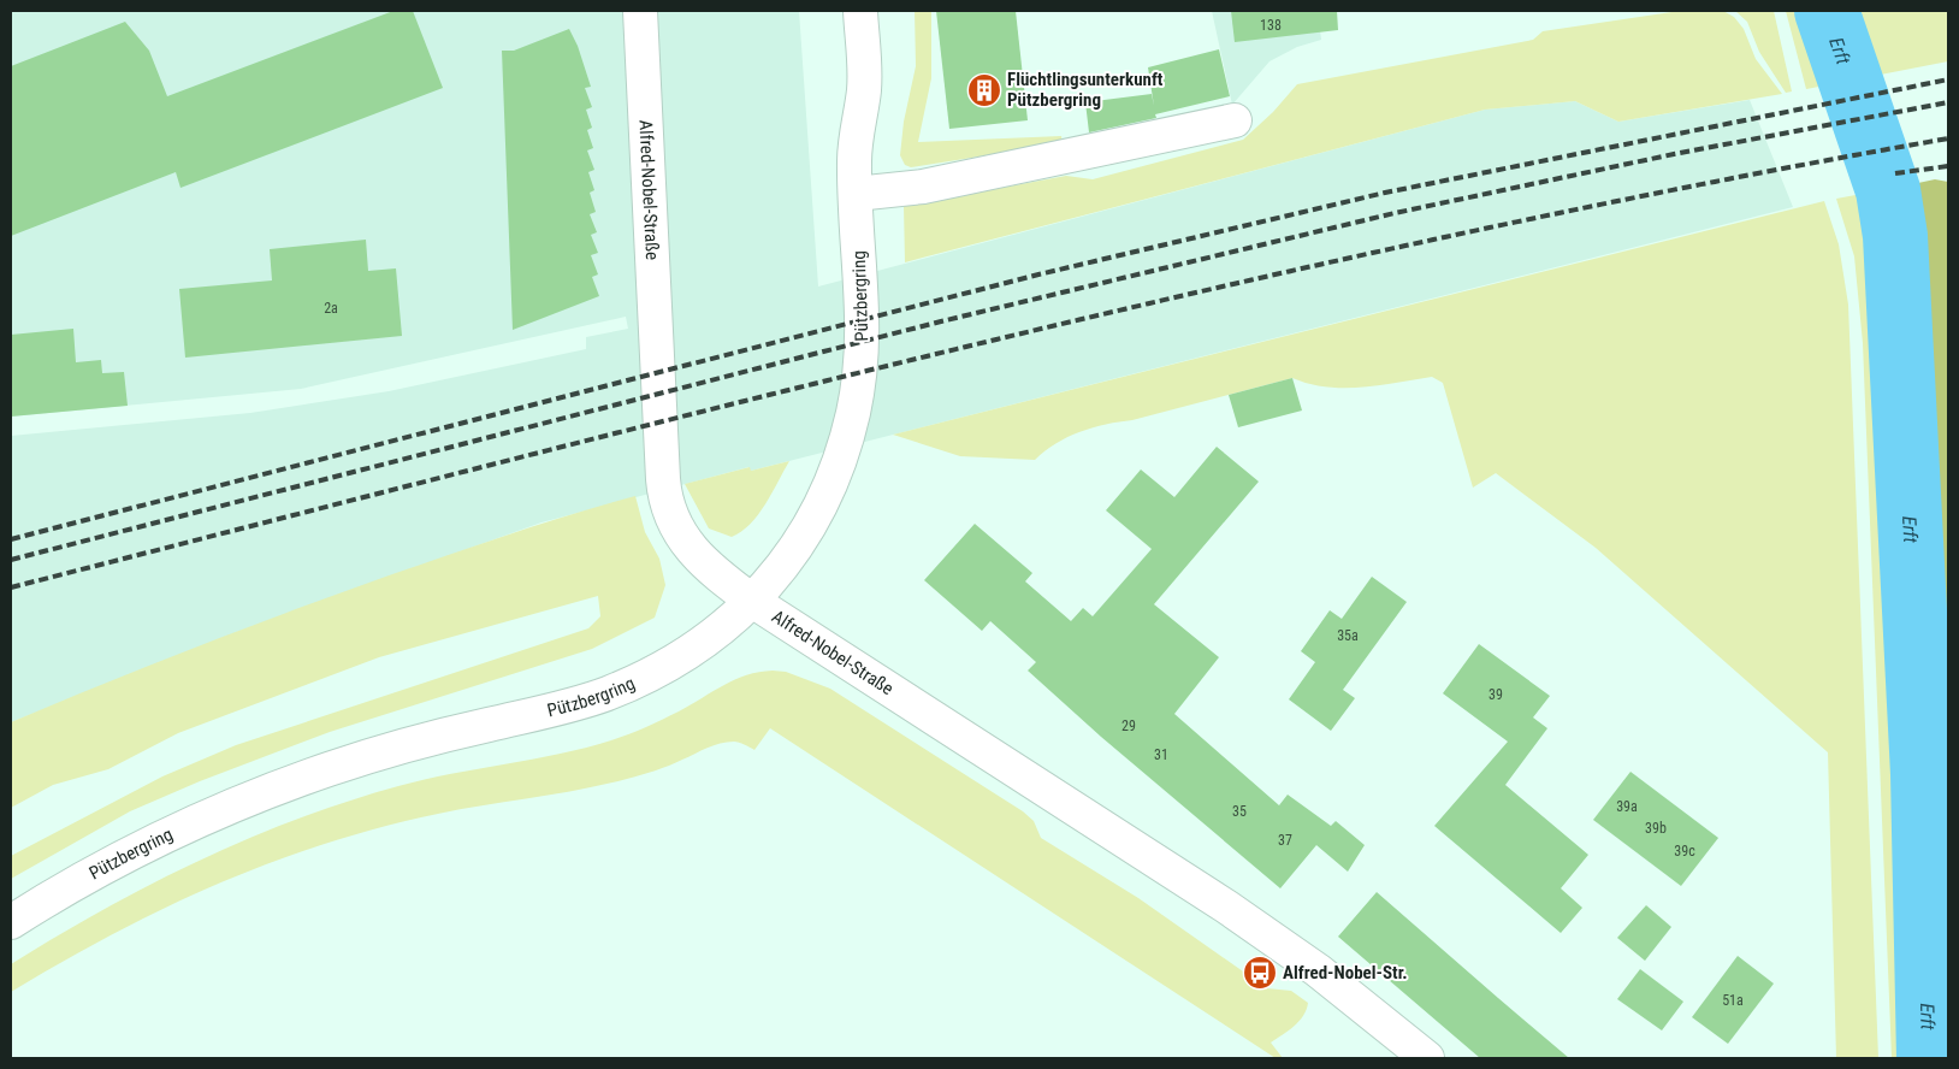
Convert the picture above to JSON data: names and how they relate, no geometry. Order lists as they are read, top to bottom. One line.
{"streets":{"street":["Alfred-Nobel-Straße","Pützbergring"]},"crossings":[["Alfred-Nobel-Straße","Pützbergring"]],"water":["Erft"],"places":{"building":["Flüchtlingsunterkunft Pützbergring"],"bus stop":["Alfred-Nobel-Str."]},"house_numbers":["138","2a","35a","39","29","31","39a","35","39b","37","39c","51a"]}
